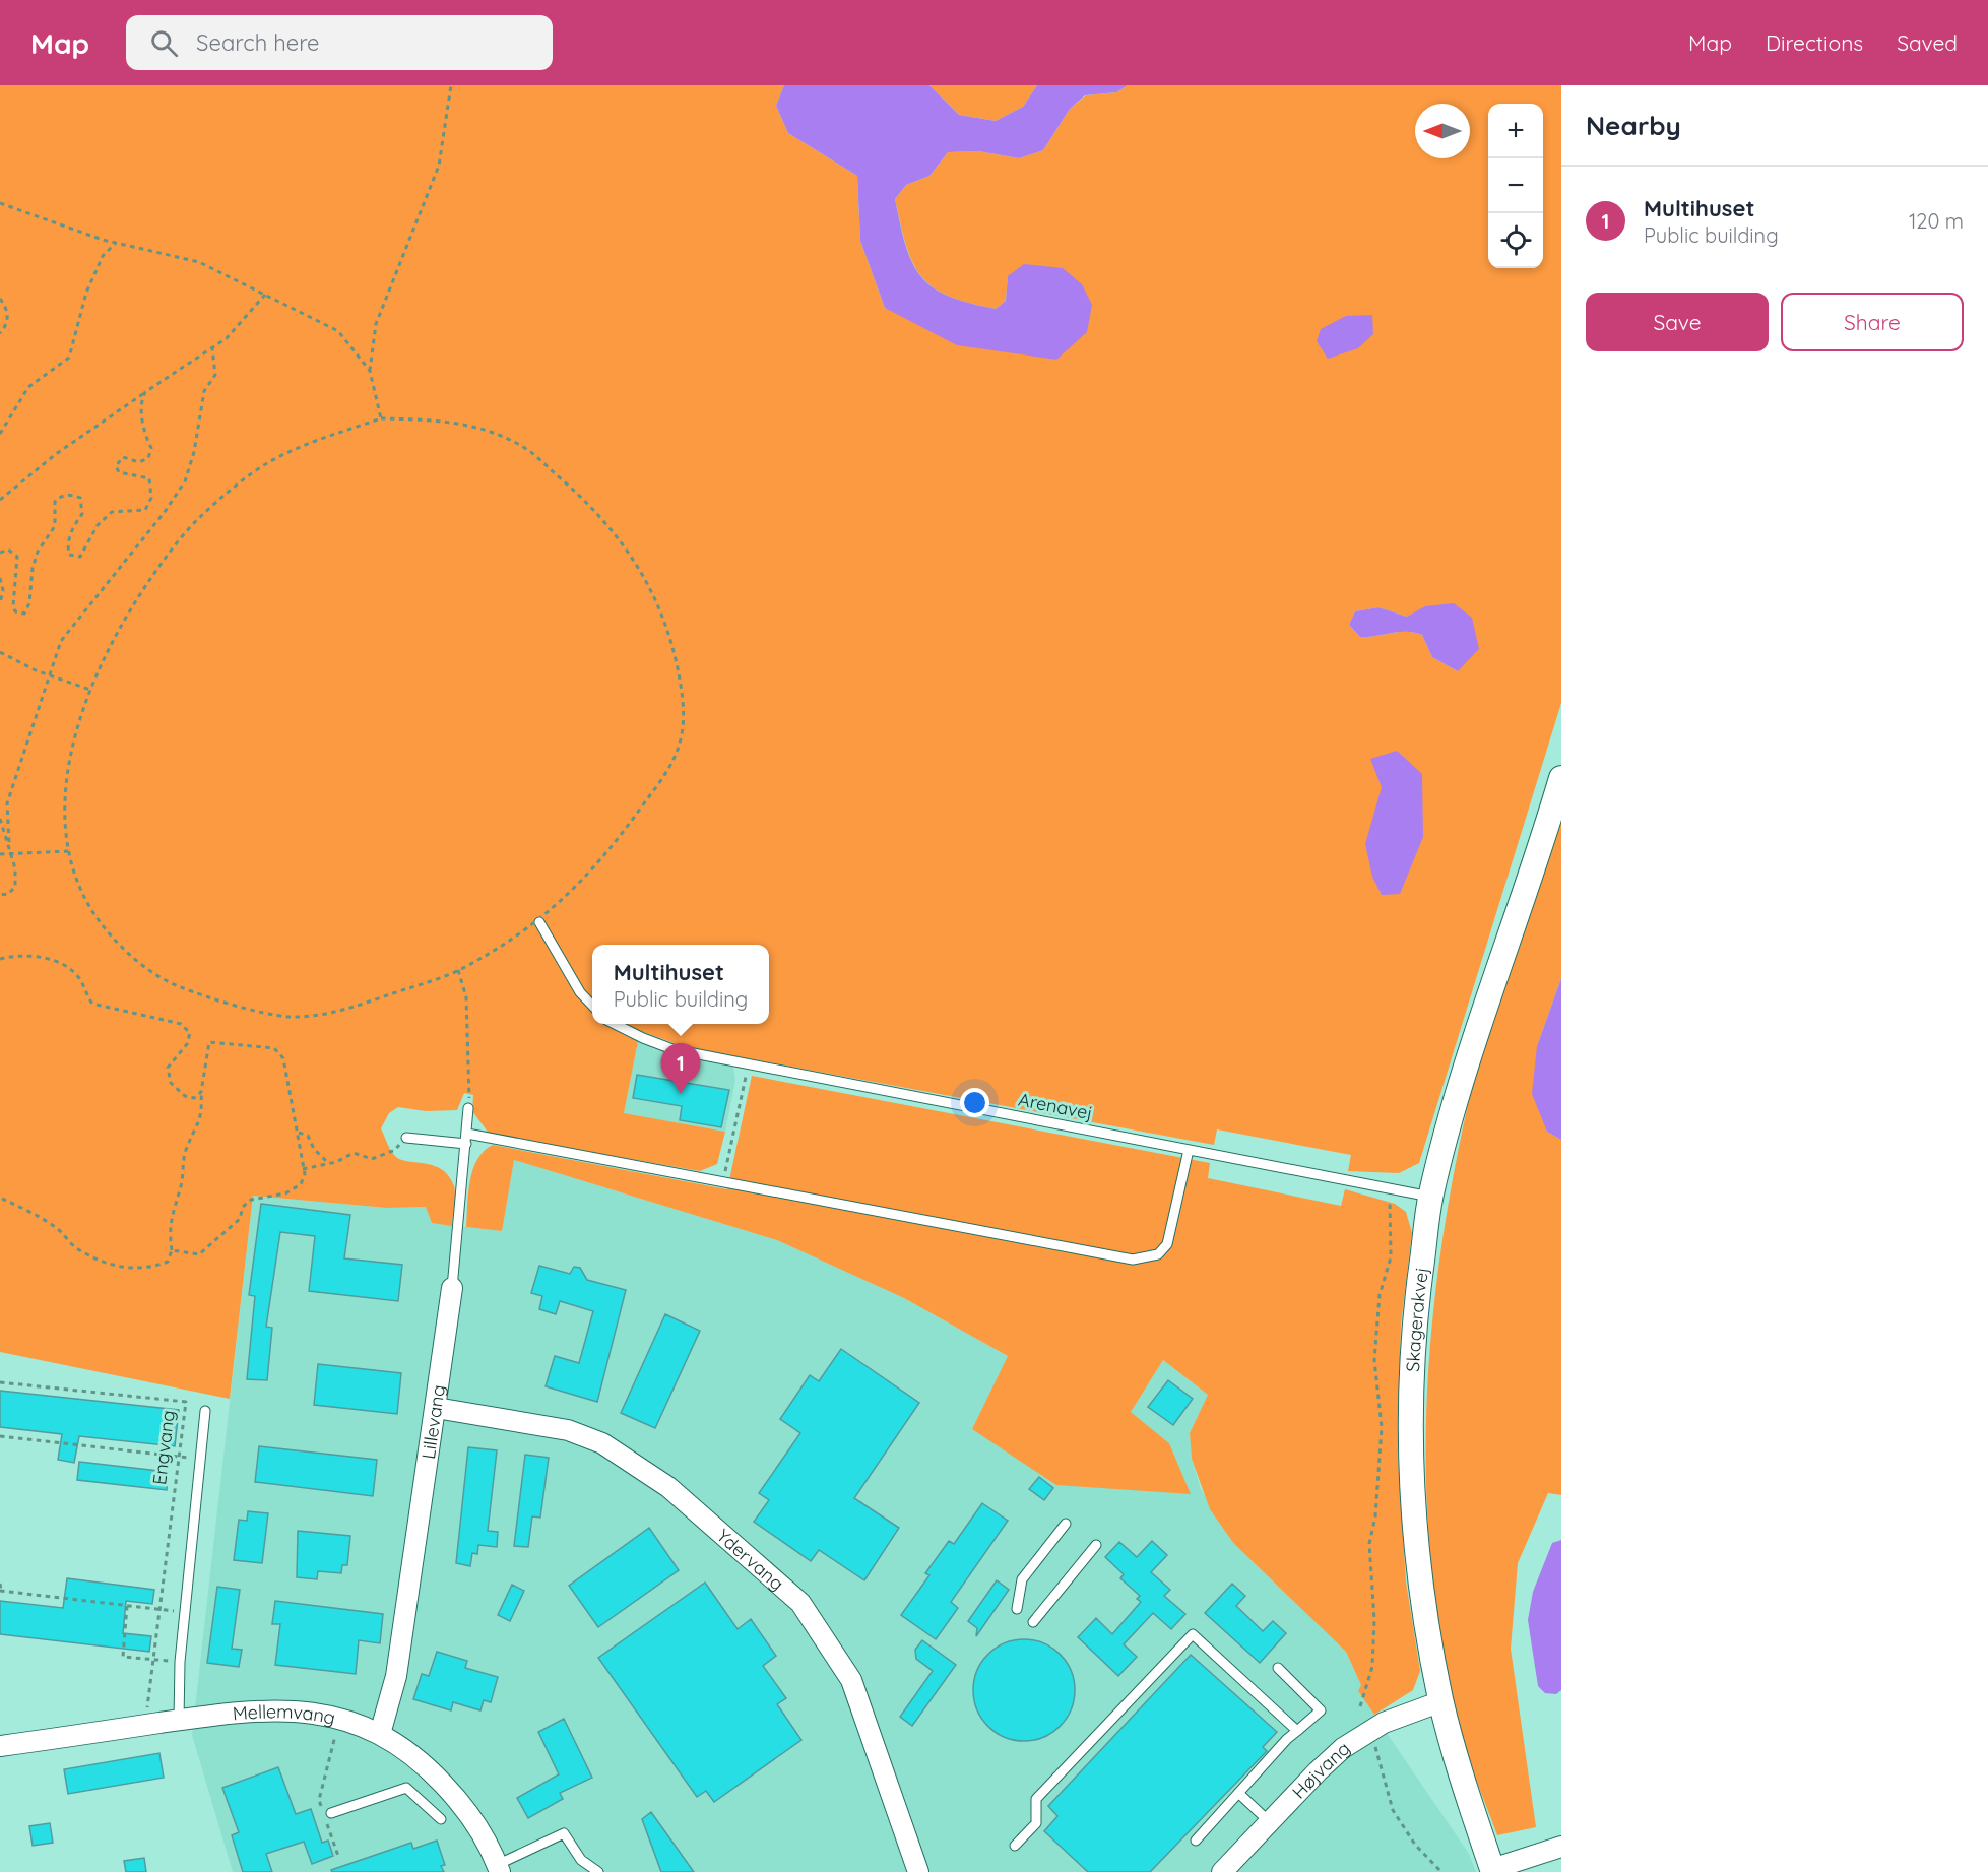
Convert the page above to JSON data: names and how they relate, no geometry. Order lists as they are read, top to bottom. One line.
{"streets":{"street":["Skagerakvej","Lillevang","Ydervang","Mellemvang","Højvang"],"lane":["Arenavej","Engvang"]},"crossings":[["Arenavej","Skagerakvej"],["Skagerakvej","Højvang"],["Lillevang","Ydervang"],["Lillevang","Mellemvang"],["Engvang","Mellemvang"]],"north":"left","page":{"header":"Map","search":"Search here","nav":["Map","Directions","Saved"],"heading":"Nearby","map_buttons":["+","−"],"list":[{"mark":"1","name":"Multihuset","note":"Public building","value":"120 m"}],"buttons":["Save","Share"],"popup":["Multihuset","Public building"],"pins":"1"}}
